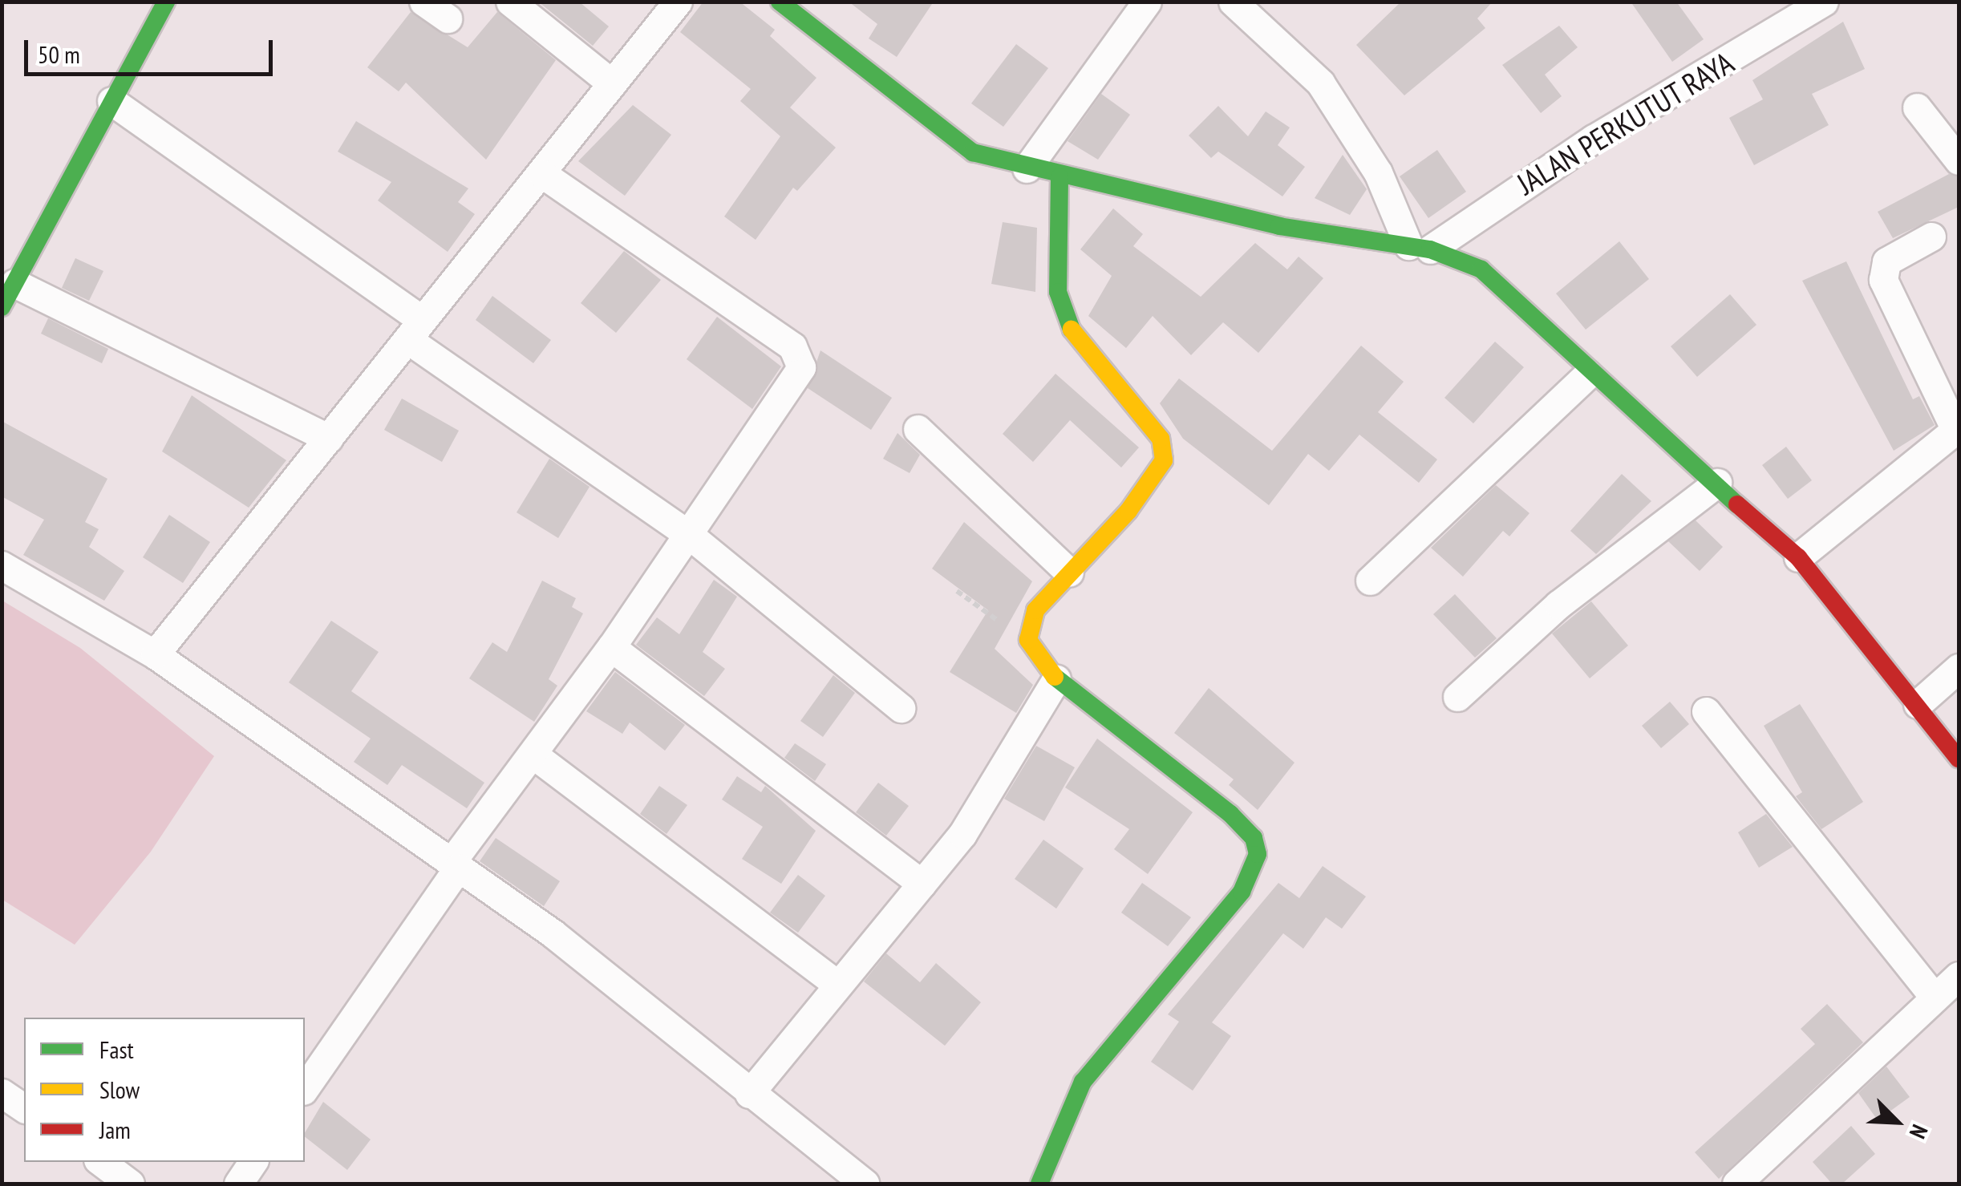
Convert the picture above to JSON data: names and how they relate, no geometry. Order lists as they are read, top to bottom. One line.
{"streets":{"street":["JALAN PERKUTUT RAYA"]},"legend":["Fast","Slow","Jam"],"scale_bar":"50 m","north":"bottom right"}
